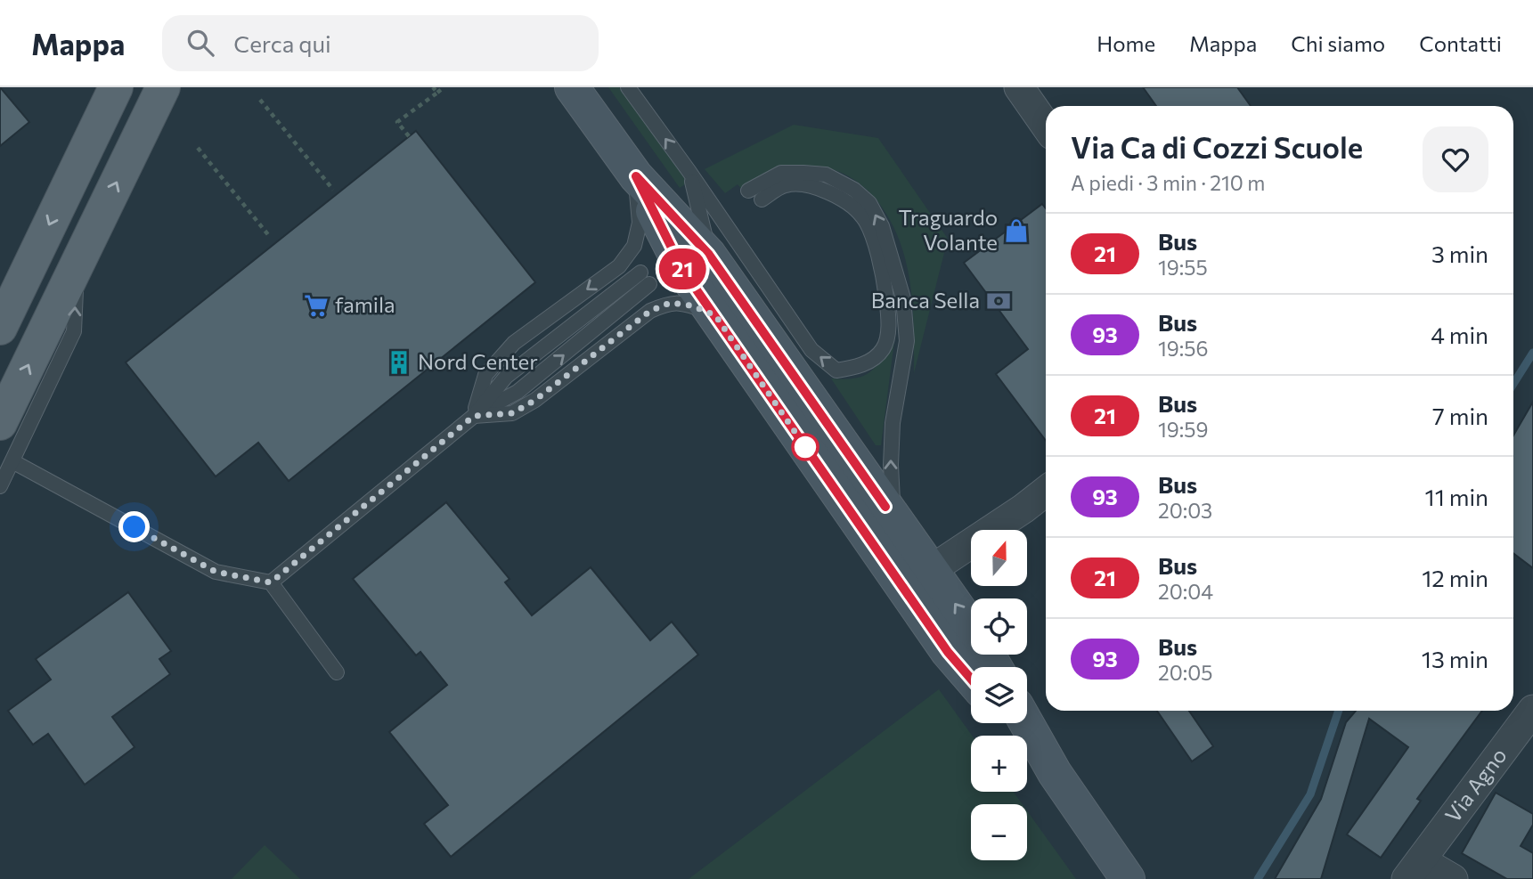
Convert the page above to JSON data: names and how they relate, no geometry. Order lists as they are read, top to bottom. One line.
{"streets":{"street":["Via Agno"]},"places":{"shop":["Traguardo Volante"],"bank":["Banca Sella"],"supermarket":["famila"],"building":["Nord Center"]},"lines":["bus line 21"],"north":"top","page":{"header":"Mappa","search":"Cerca qui","nav":["Home","Mappa","Chi siamo","Contatti"],"on_map":"21","heading":["Via Ca di Cozzi Scuole","A piedi · 3 min · 210 m"],"list":[{"mark":"21","name":"Bus","note":"19:55","value":"3 min"},{"mark":"93","name":"Bus","note":"19:56","value":"4 min"},{"mark":"21","name":"Bus","note":"19:59","value":"7 min"},{"mark":"93","name":"Bus","note":"20:03","value":"11 min"},{"mark":"21","name":"Bus","note":"20:04","value":"12 min"},{"mark":"93","name":"Bus","note":"20:05","value":"13 min"}],"map_buttons":["+","−"]}}
